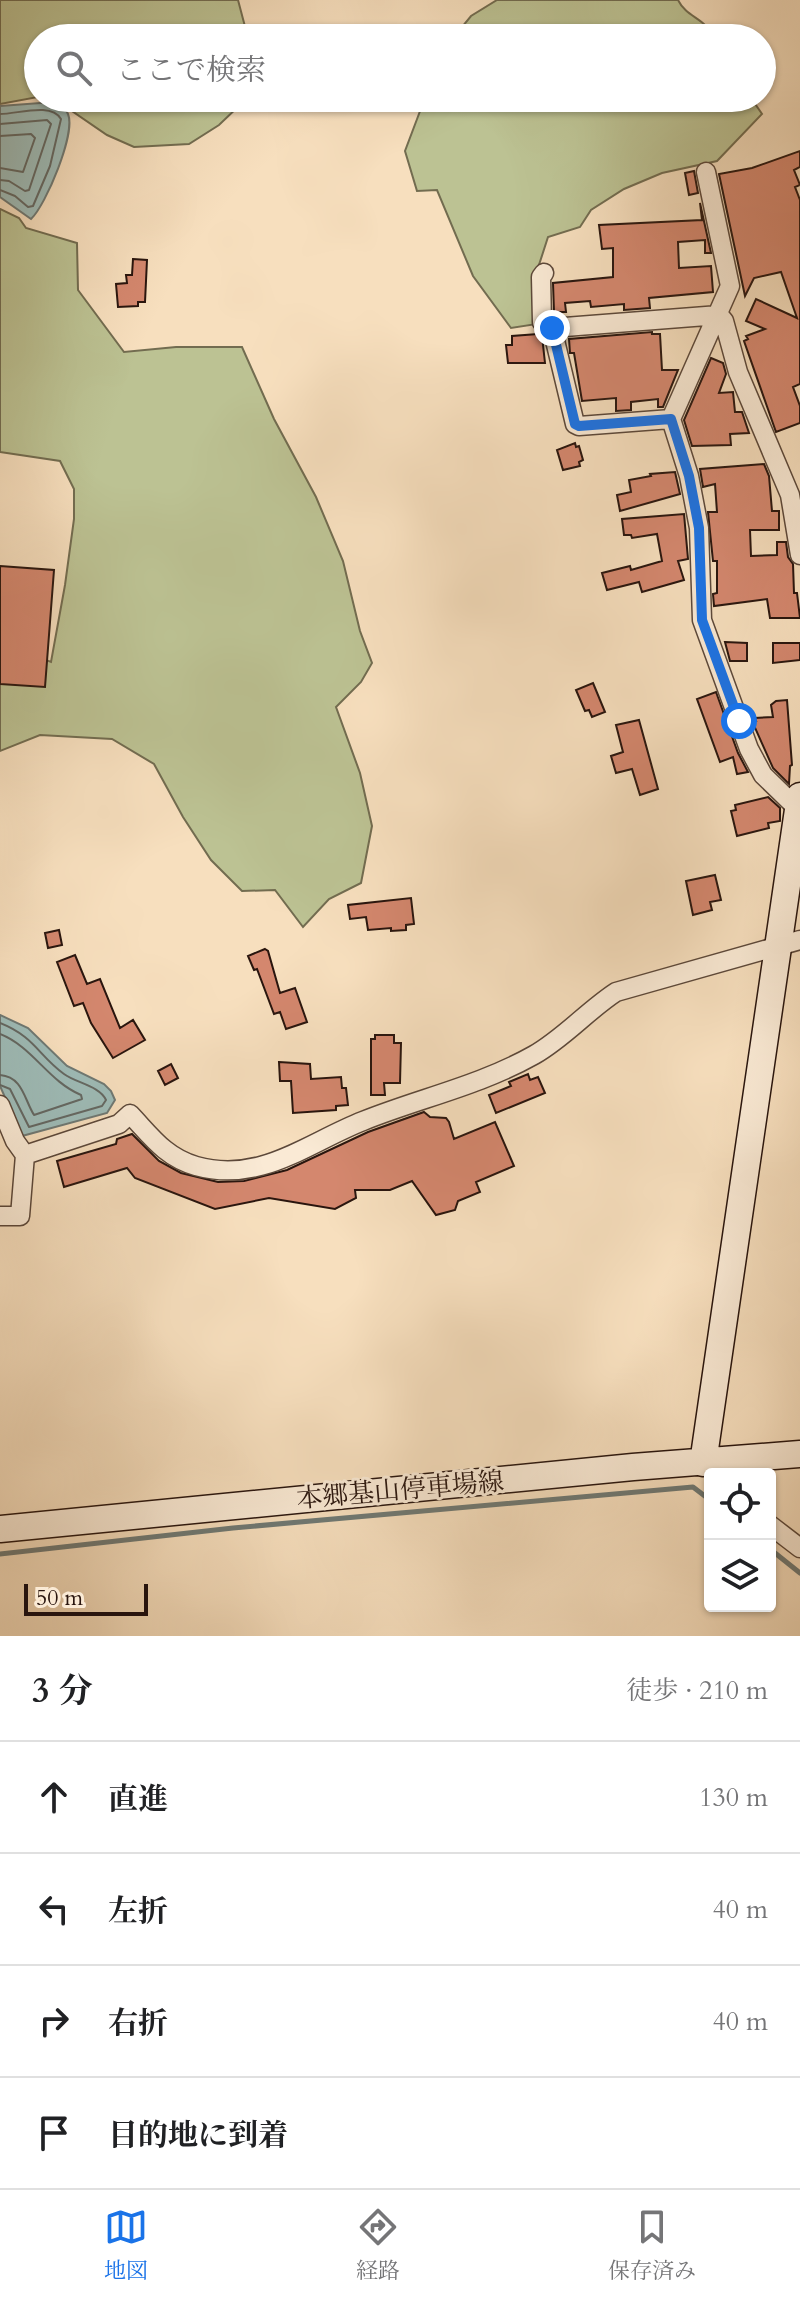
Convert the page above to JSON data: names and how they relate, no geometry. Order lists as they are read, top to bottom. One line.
{"streets":{"main road":["本郷基山停車場線"]},"scale_bar":"50 m","page":{"search":"ここで検索","scale":"50 m","heading":["3 分","徒歩 · 210 m"],"list":[["直進","130 m"],["左折","40 m"],["右折","40 m"],"目的地に到着"],"nav":["地図","経路","保存済み"]}}
